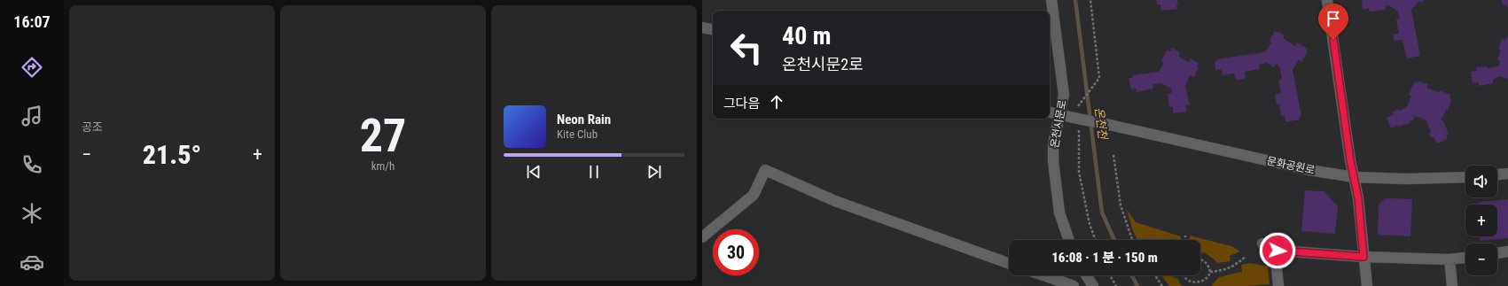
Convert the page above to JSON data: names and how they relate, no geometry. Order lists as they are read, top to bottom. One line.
{"streets":{"street":["온천시문로","문화공원로"]},"crossings":[["온천시문로","문화공원로"]],"water":["온천천"],"page":{"tabs":"16:07","tile":["공조",["27","km/h"]],"turn":["40 m","온천시문2로"],"then":"그다음","song":["Neon Rain","Kite Club"],"heat":["−","21.5°","+"],"map_buttons":["+","−"],"limit":"30","trip":"16:08 · 1 분 · 150 m"}}
